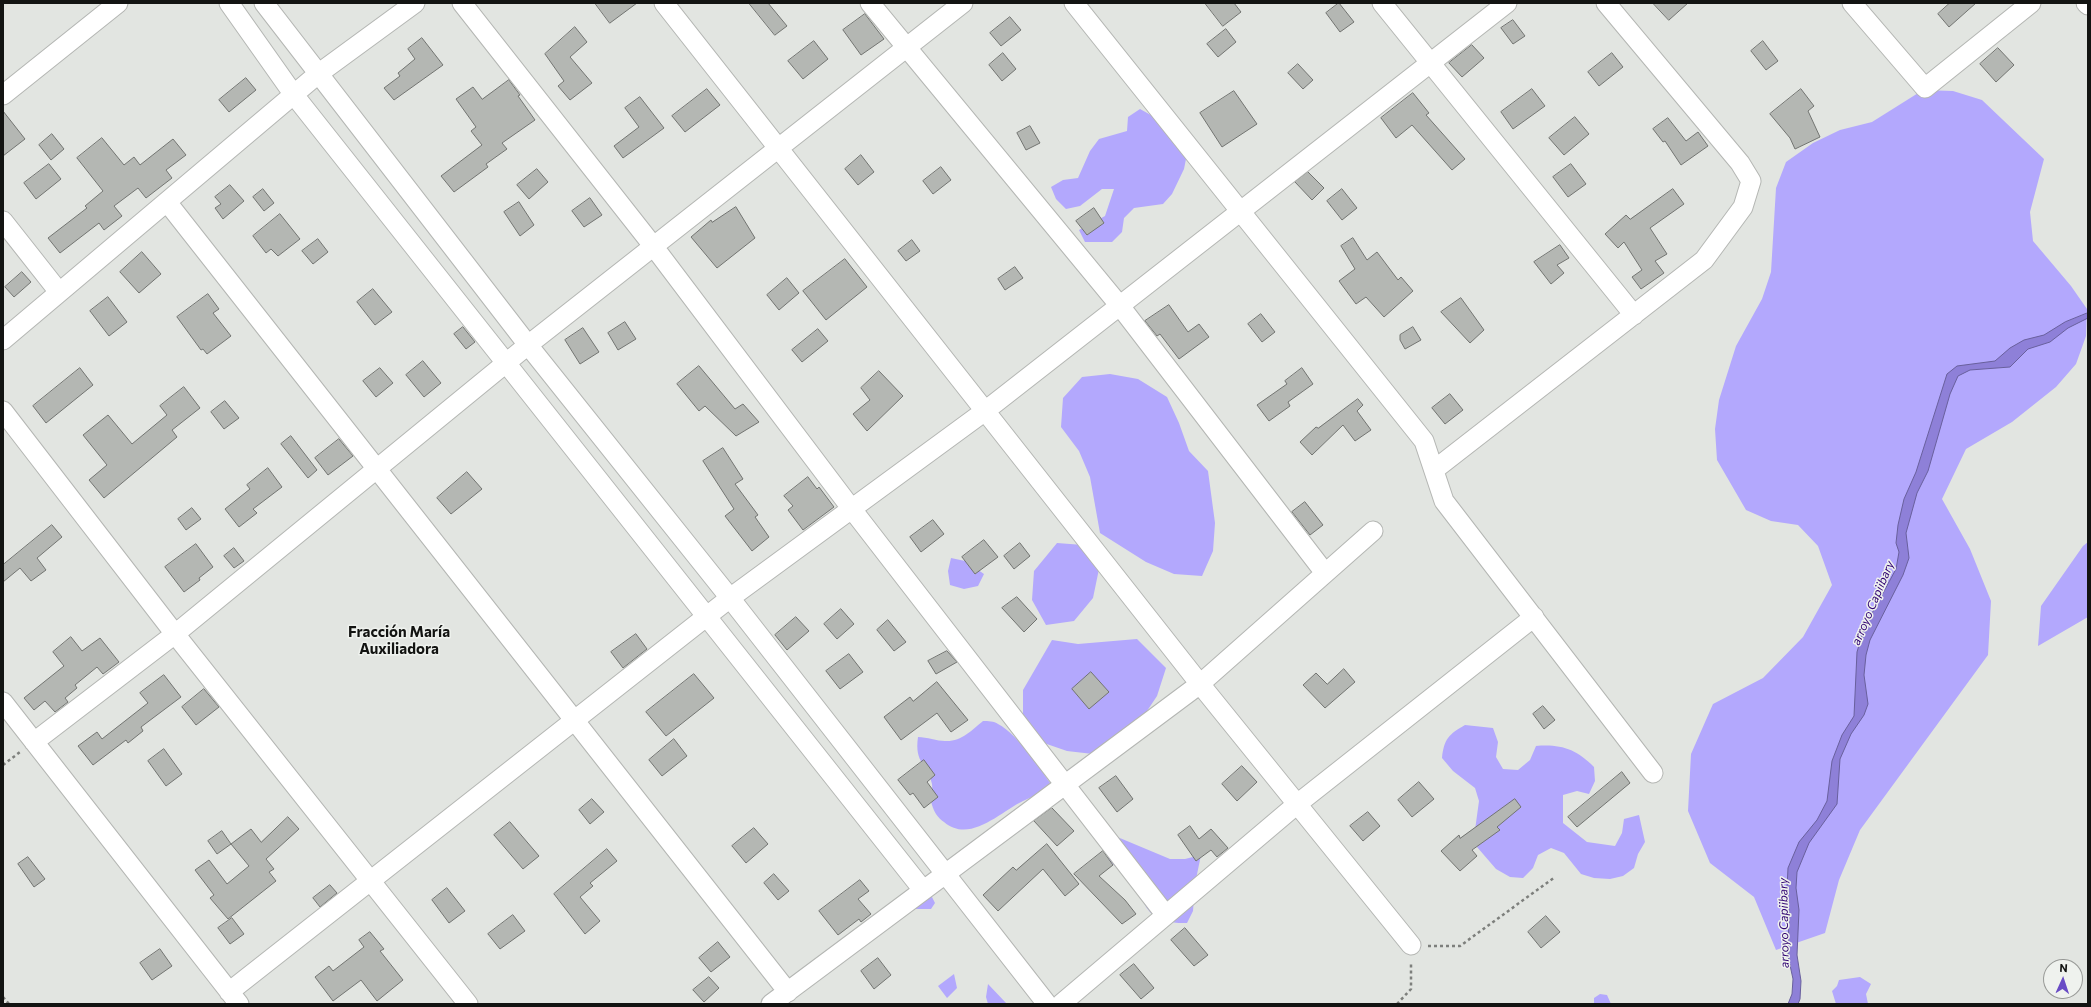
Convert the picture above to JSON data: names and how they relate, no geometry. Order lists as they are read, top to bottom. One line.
{"districts":["Fracción María Auxiliadora"],"water":["arroyo Capiibary"],"north":"top"}
